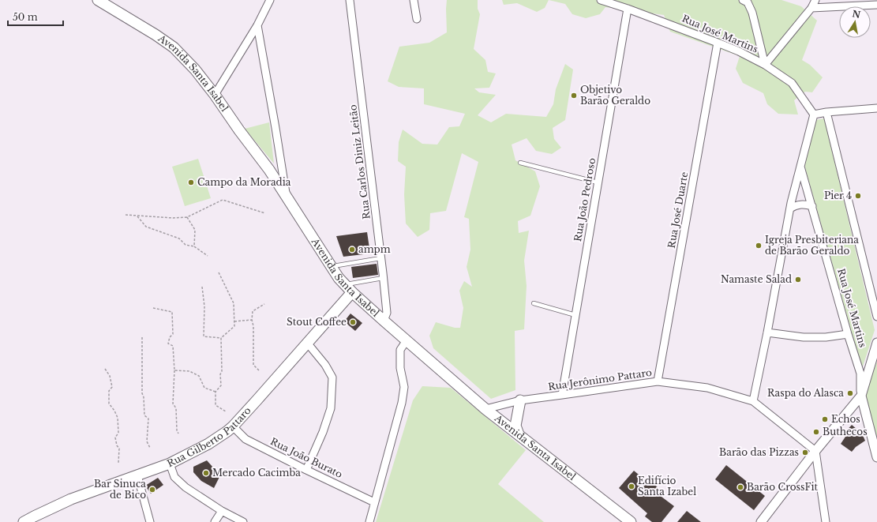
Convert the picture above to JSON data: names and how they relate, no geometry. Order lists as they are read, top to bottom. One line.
{"streets":{"main road":["Avenida Santa Isabel","Rua Gilberto Pattaro"],"street":["Rua José Martins","Rua Carlos Diniz Leitão","Rua João Pedroso","Rua José Duarte","Rua Jerônimo Pattaro","Rua João Burato"]},"crossings":[["Rua José Martins","Rua João Pedroso"],["Rua José Martins","Rua José Duarte"],["Avenida Santa Isabel","Rua Carlos Diniz Leitão"],["Avenida Santa Isabel","Rua Jerônimo Pattaro"],["Avenida Santa Isabel","Rua Gilberto Pattaro"],["Rua João Pedroso","Rua Jerônimo Pattaro"],["Rua José Duarte","Rua Jerônimo Pattaro"],["Rua Gilberto Pattaro","Rua João Burato"]],"places":["Objetivo Barão Geraldo","Campo da Moradia","Pier 4","Igreja Presbiteriana de Barão Geraldo","ampm","Namaste Salad","Stout Coffee","Raspa do Alasca","Echos","Buthecos","Barão das Pizzas","Mercado Cacimba","Edifício Santa Izabel","Barão CrossFit","Bar Sinuca de Bico"],"scale_bar":"50 m","north":"top"}
